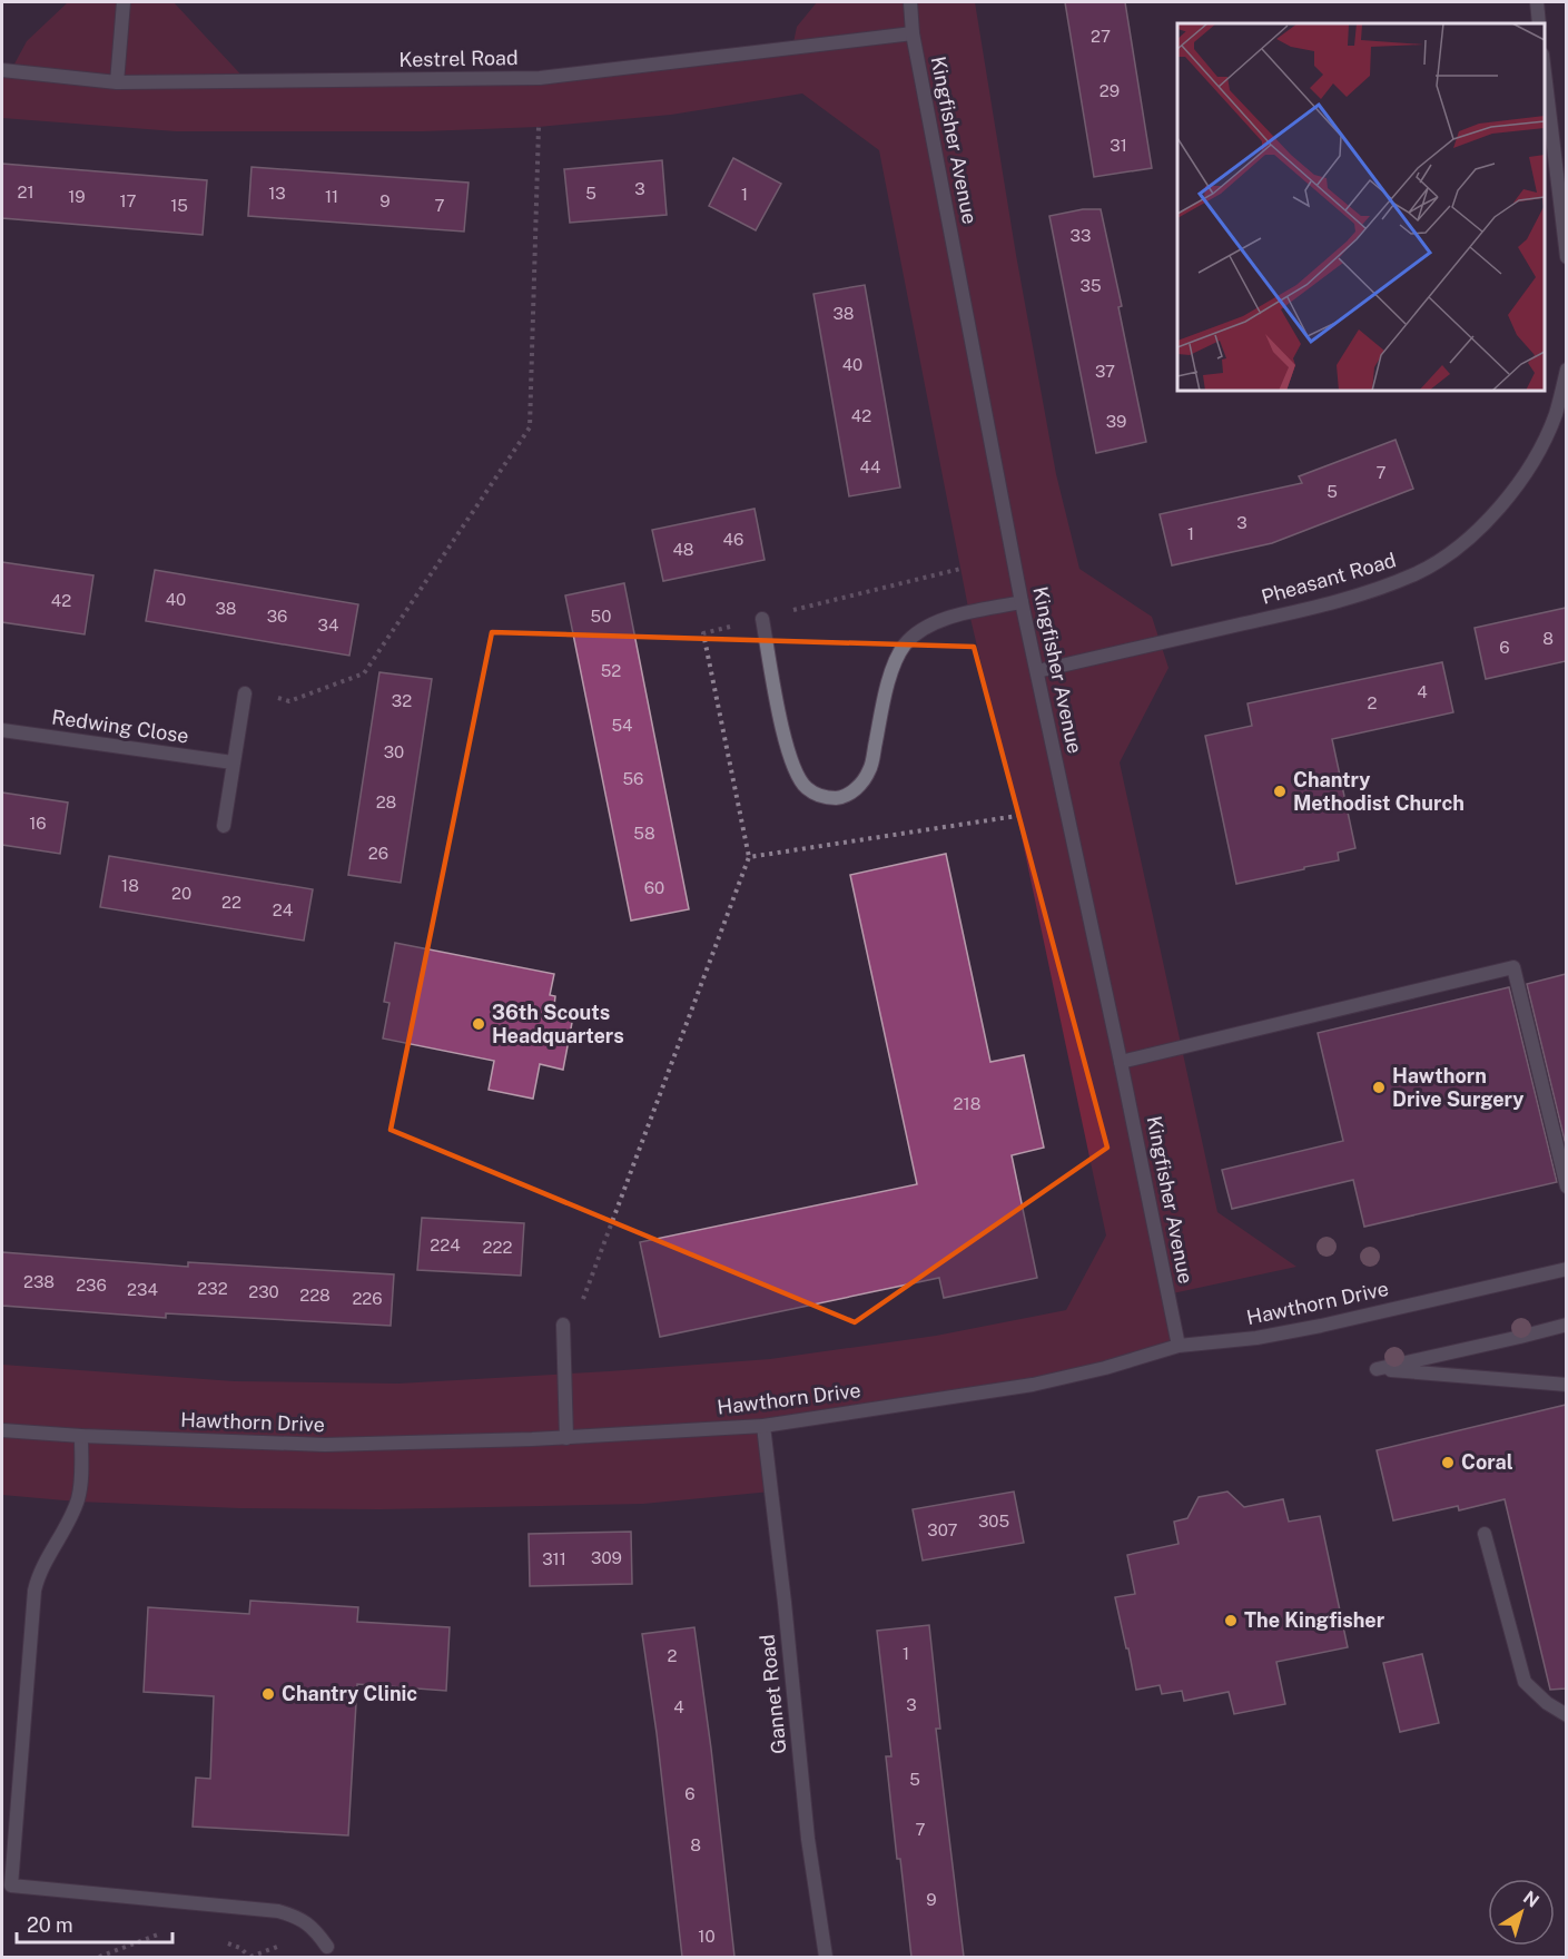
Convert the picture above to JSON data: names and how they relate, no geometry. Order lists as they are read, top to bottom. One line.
{"streets":{"street":["Kestrel Road","Kingfisher Avenue","Pheasant Road","Redwing Close","Hawthorn Drive","Gannet Road"]},"crossings":[["Kestrel Road","Kingfisher Avenue"],["Kingfisher Avenue","Pheasant Road"],["Kingfisher Avenue","Hawthorn Drive"],["Hawthorn Drive","Gannet Road"]],"places":["Chantry Methodist Church","36th Scouts Headquarters","Hawthorn Drive Surgery","Coral","The Kingfisher","Chantry Clinic"],"house_numbers":["27","29","31","3","21","13","5","1","19","11","17","9","15","7","33","35","38","40","37","42","39","44","7","5","3","1","46","48","40","42","38","36","50","34","8","6","52","4","32","2","54","30","56","28","16","58","26","18","60","20","22","24","218","224","222","238","236","232","234","230","228","226","305","307","309","311","1","2","3","4","5","6","7","8","9","10"],"scale_bar":"20 m","north":"top right"}
